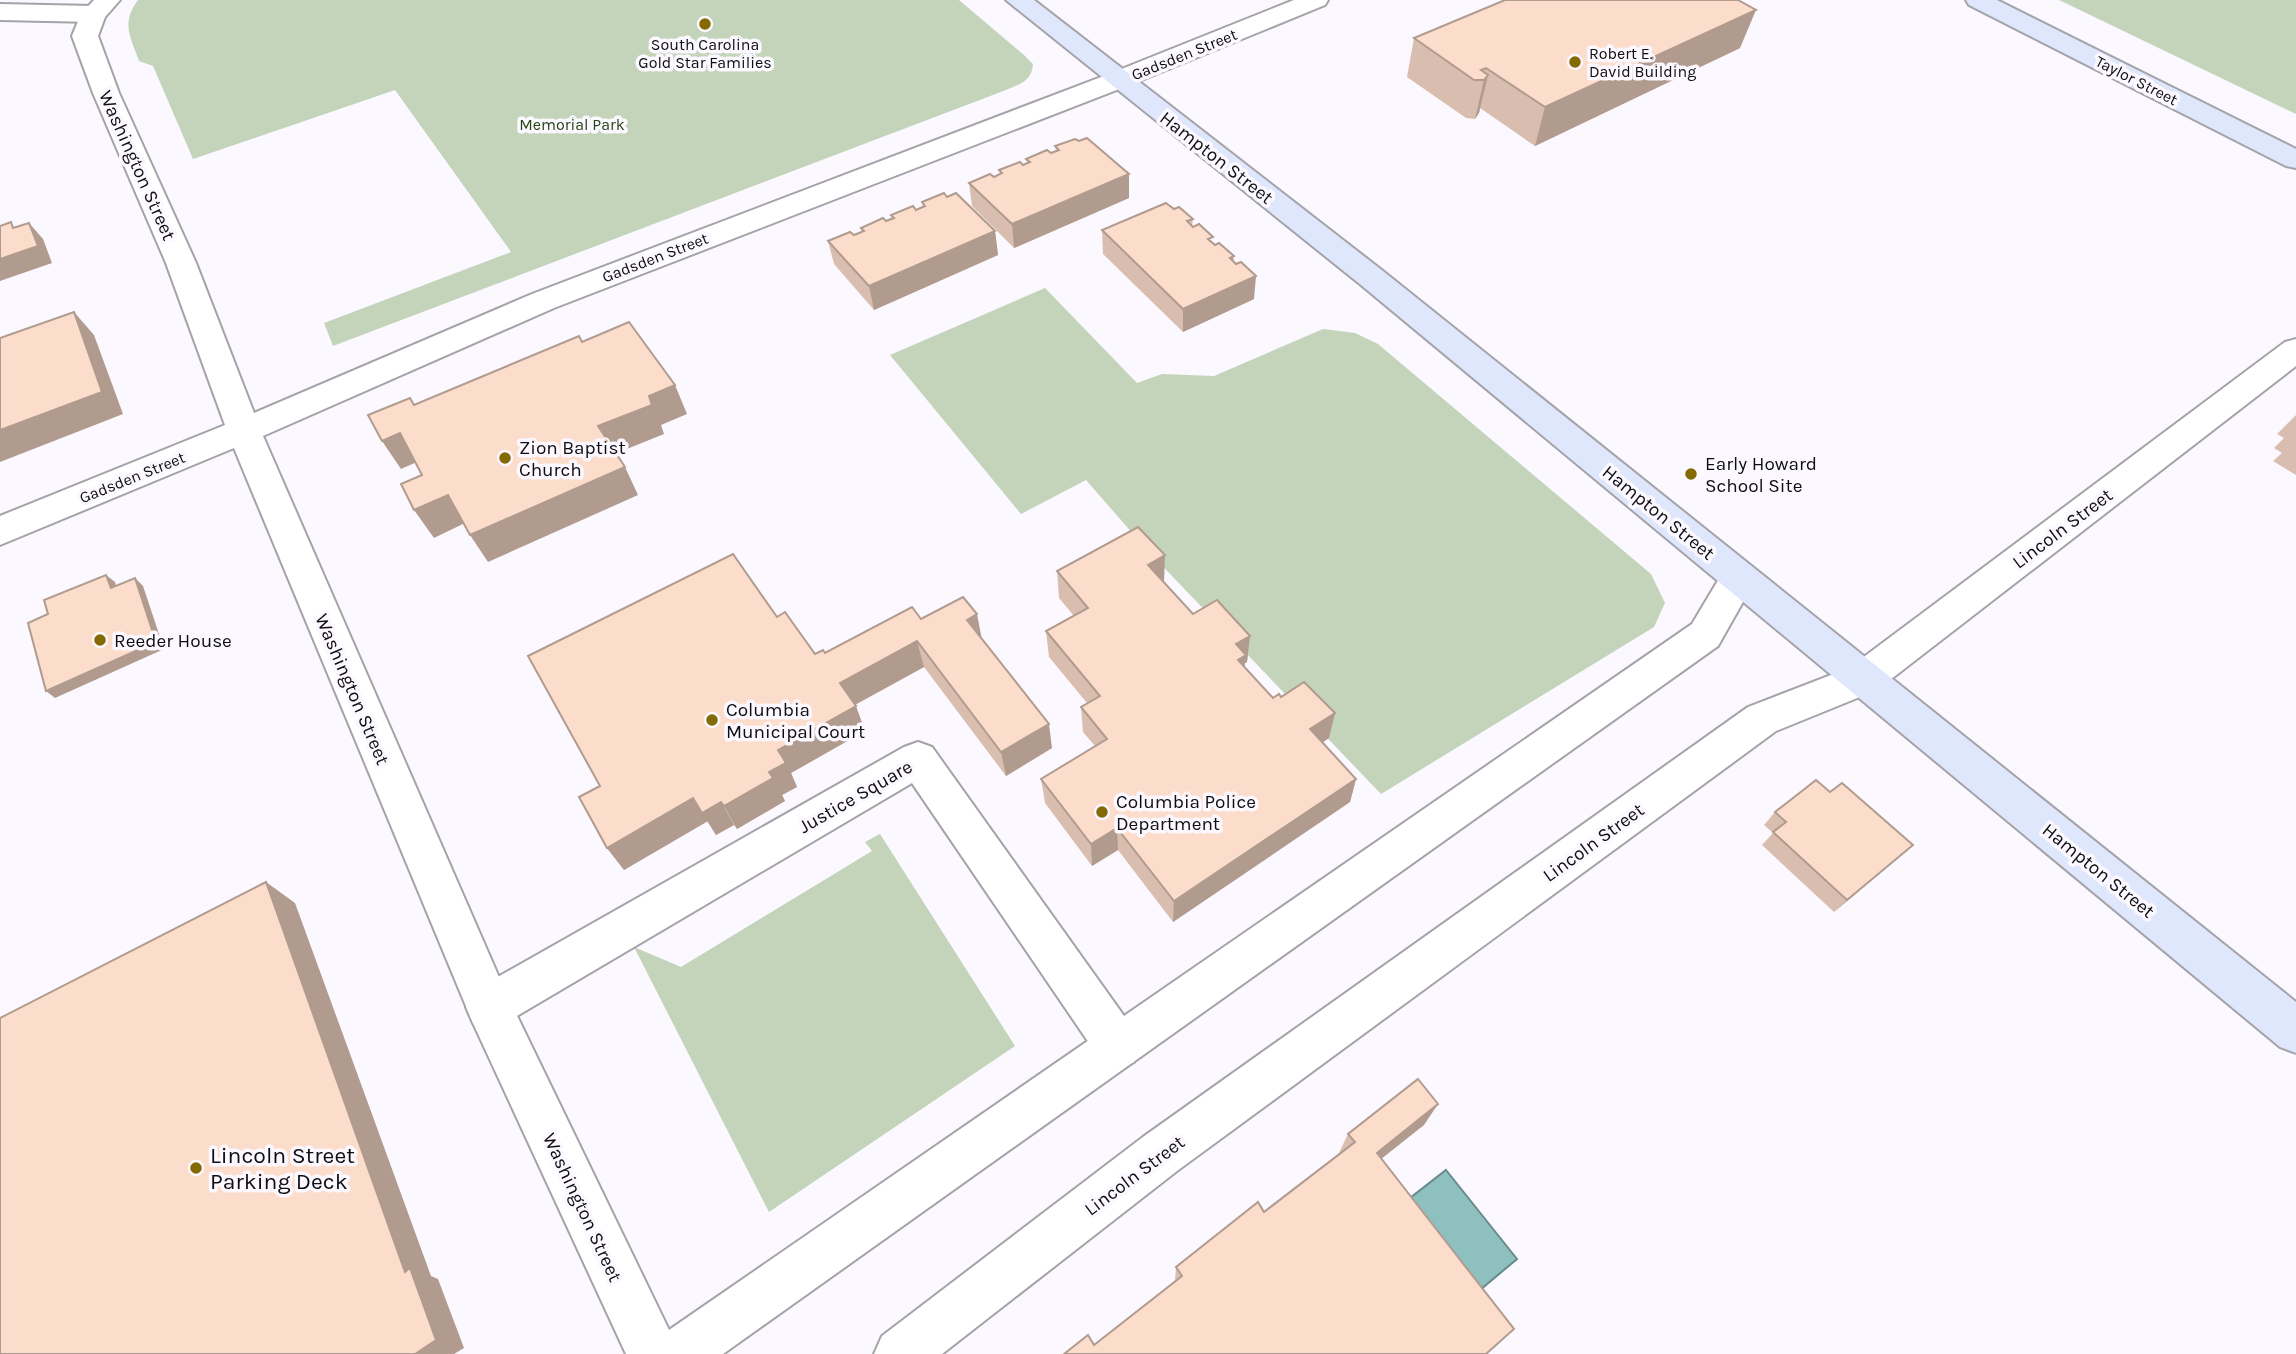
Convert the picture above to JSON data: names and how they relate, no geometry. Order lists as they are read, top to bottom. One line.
{"streets":{"main road":["Taylor Street","Hampton Street"],"street":["Gadsden Street","Washington Street","Lincoln Street","Justice Square"]},"crossings":[["Gadsden Street","Hampton Street"],["Gadsden Street","Washington Street"],["Hampton Street","Lincoln Street"],["Washington Street","Justice Square"]],"parks":["Memorial Park"],"places":["South Carolina Gold Star Families","Robert E. David Building","Zion Baptist Church","Early Howard School Site","Reeder House","Columbia Municipal Court","Columbia Police Department","Lincoln Street Parking Deck"]}
